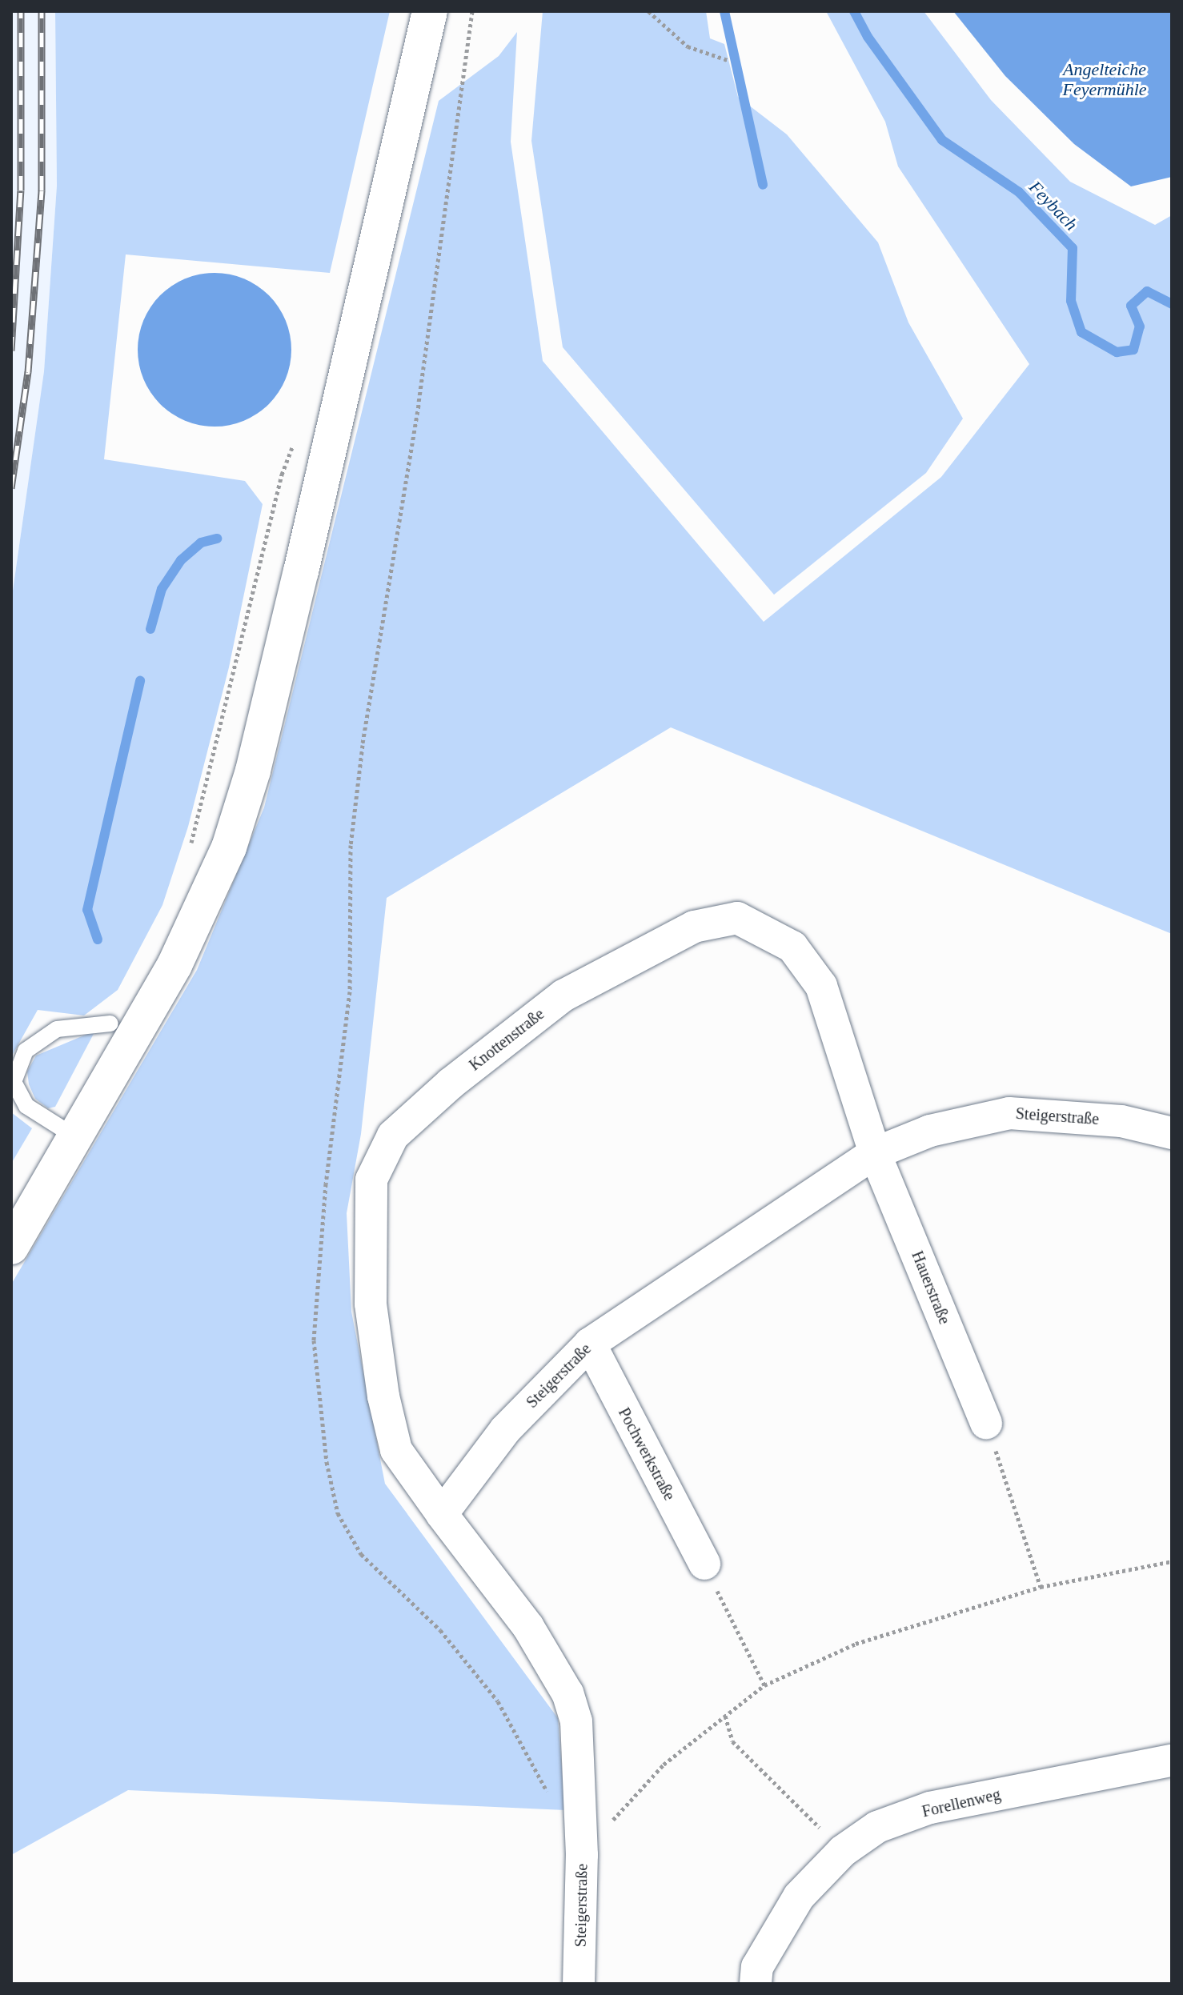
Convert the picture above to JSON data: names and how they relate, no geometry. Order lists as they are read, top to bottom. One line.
{"streets":{"street":["Knottenstraße","Steigerstraße","Hauerstraße","Pochwerkstraße","Forellenweg"]},"crossings":[["Knottenstraße","Steigerstraße"],["Knottenstraße","Hauerstraße"],["Steigerstraße","Hauerstraße"],["Steigerstraße","Pochwerkstraße"]],"water":["Angelteiche Feyermühle","Feybach"]}
